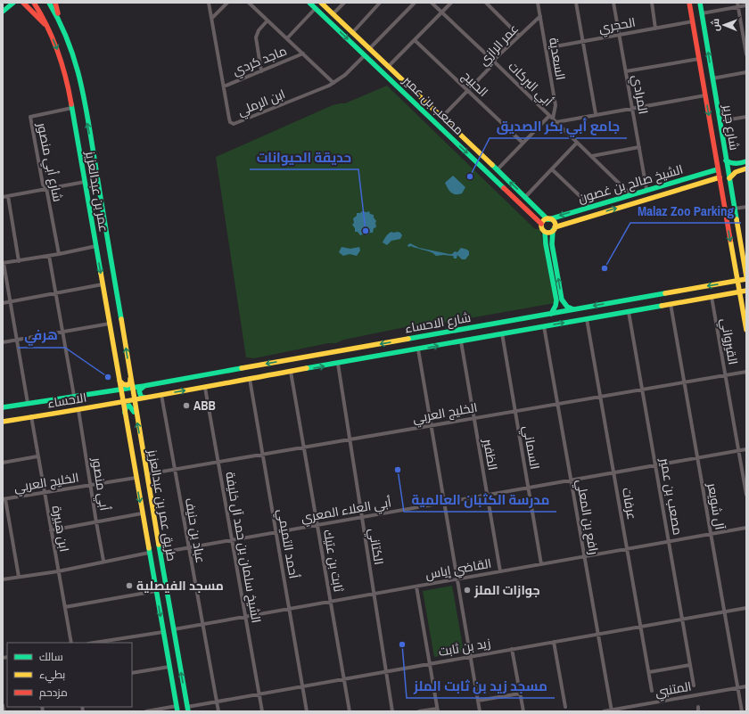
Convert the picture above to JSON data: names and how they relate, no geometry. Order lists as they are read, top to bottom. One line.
{"streets":{"main road":["مصعب بن عمير","شارع جرير","الشيخ صالح بن غصون","عمر بن عبدالعزيز","شارع الاحساء","الاحساء","طريق عمر بن عبدالعزيز"],"street":["الحجري","عمر الرازي","السعدية","ماجد كردي","الحبيج","أبي البركات","المرادي","ابن الرملي","شارع أبي منصور","القيرواني","الخليج العربي","السماني","الظفير","أبي منصور","عرفات","آل شويعر","أبي العلاء المعري","رافع بن المعلي","ابن هبيرة","عباد بن حنيف","أحمد التميمي","الكتاني","الشيخ سلمان بن حمد آل خليفة","ثابت بن عتيك","القاضي إياس","زيد بن ثابت","المتنبي"]},"crossings":[["الحجري","السعدية"],["الحجري","المرادي"],["الحجري","شارع جرير"],["عمر الرازي","السعدية"],["عمر الرازي","الحبيج"],["عمر الرازي","أبي البركات"],["عمر الرازي","مصعب بن عمير"],["السعدية","أبي البركات"],["ماجد كردي","ابن الرملي"],["أبي البركات","الشيخ صالح بن غصون"],["المرادي","الشيخ صالح بن غصون"],["ابن الرملي","مصعب بن عمير"],["مصعب بن عمير","الشيخ صالح بن غصون"],["مصعب بن عمير","شارع الاحساء"],["مصعب بن عمير","الخليج العربي"],["مصعب بن عمير","أبي العلاء المعري"],["مصعب بن عمير","القاضي إياس"],["مصعب بن عمير","زيد بن ثابت"],["شارع جرير","الشيخ صالح بن غصون"],["شارع أبي منصور","عمر بن عبدالعزيز"],["عمر بن عبدالعزيز","شارع الاحساء"],["عمر بن عبدالعزيز","الاحساء"],["عمر بن عبدالعزيز","طريق عمر بن عبدالعزيز"],["شارع الاحساء","القيرواني"],["شارع الاحساء","الاحساء"],["شارع الاحساء","السماني"],["شارع الاحساء","الظفير"],["شارع الاحساء","عرفات"],["شارع الاحساء","طريق عمر بن عبدالعزيز"],["شارع الاحساء","آل شويعر"],["شارع الاحساء","رافع بن المعلي"],["شارع الاحساء","عباد بن حنيف"],["شارع الاحساء","أحمد التميمي"],["شارع الاحساء","الكتاني"],["شارع الاحساء","الشيخ سلمان بن حمد آل خليفة"],["شارع الاحساء","ثابت بن عتيك"],["القيرواني","الخليج العربي"],["القيرواني","أبي العلاء المعري"],["الاحساء","أبي منصور"],["الاحساء","طريق عمر بن عبدالعزيز"],["الاحساء","ابن هبيرة"],["الخليج العربي","السماني"],["الخليج العربي","الظفير"],["الخليج العربي","أبي منصور"],["الخليج العربي","عرفات"],["الخليج العربي","طريق عمر بن عبدالعزيز"],["الخليج العربي","آل شويعر"],["الخليج العربي","رافع بن المعلي"],["الخليج العربي","ابن هبيرة"],["الخليج العربي","عباد بن حنيف"],["الخليج العربي","أحمد التميمي"],["الخليج العربي","الكتاني"],["الخليج العربي","الشيخ سلمان بن حمد آل خليفة"],["الخليج العربي","ثابت بن عتيك"],["السماني","أبي العلاء المعري"],["السماني","القاضي إياس"],["الظفير","أبي العلاء المعري"],["الظفير","القاضي إياس"],["عرفات","أبي العلاء المعري"],["عرفات","القاضي إياس"],["عرفات","زيد بن ثابت"],["طريق عمر بن عبدالعزيز","أبي العلاء المعري"],["طريق عمر بن عبدالعزيز","القاضي إياس"],["طريق عمر بن عبدالعزيز","زيد بن ثابت"],["آل شويعر","أبي العلاء المعري"],["آل شويعر","القاضي إياس"],["آل شويعر","زيد بن ثابت"],["آل شويعر","المتنبي"],["أبي العلاء المعري","رافع بن المعلي"],["أبي العلاء المعري","عباد بن حنيف"],["أبي العلاء المعري","أحمد التميمي"],["أبي العلاء المعري","الكتاني"],["أبي العلاء المعري","الشيخ سلمان بن حمد آل خليفة"],["أبي العلاء المعري","ثابت بن عتيك"],["رافع بن المعلي","القاضي إياس"],["رافع بن المعلي","زيد بن ثابت"],["رافع بن المعلي","المتنبي"],["عباد بن حنيف","القاضي إياس"],["عباد بن حنيف","زيد بن ثابت"],["أحمد التميمي","القاضي إياس"],["أحمد التميمي","زيد بن ثابت"],["الكتاني","القاضي إياس"],["الكتاني","زيد بن ثابت"],["الشيخ سلمان بن حمد آل خليفة","القاضي إياس"],["الشيخ سلمان بن حمد آل خليفة","زيد بن ثابت"],["ثابت بن عتيك","القاضي إياس"],["ثابت بن عتيك","زيد بن ثابت"]],"places":["جامع أبي بكر الصديق","حديقة الحيوانات","Malaz Zoo Parking","هرفي","ABB","مدرسة الكثبان العالمية","مسجد الفيصلية","جوازات الملز","مسجد زيد بن ثابت الملز"],"legend":["سالك","بطيء","مزدحم"],"north":"left"}
